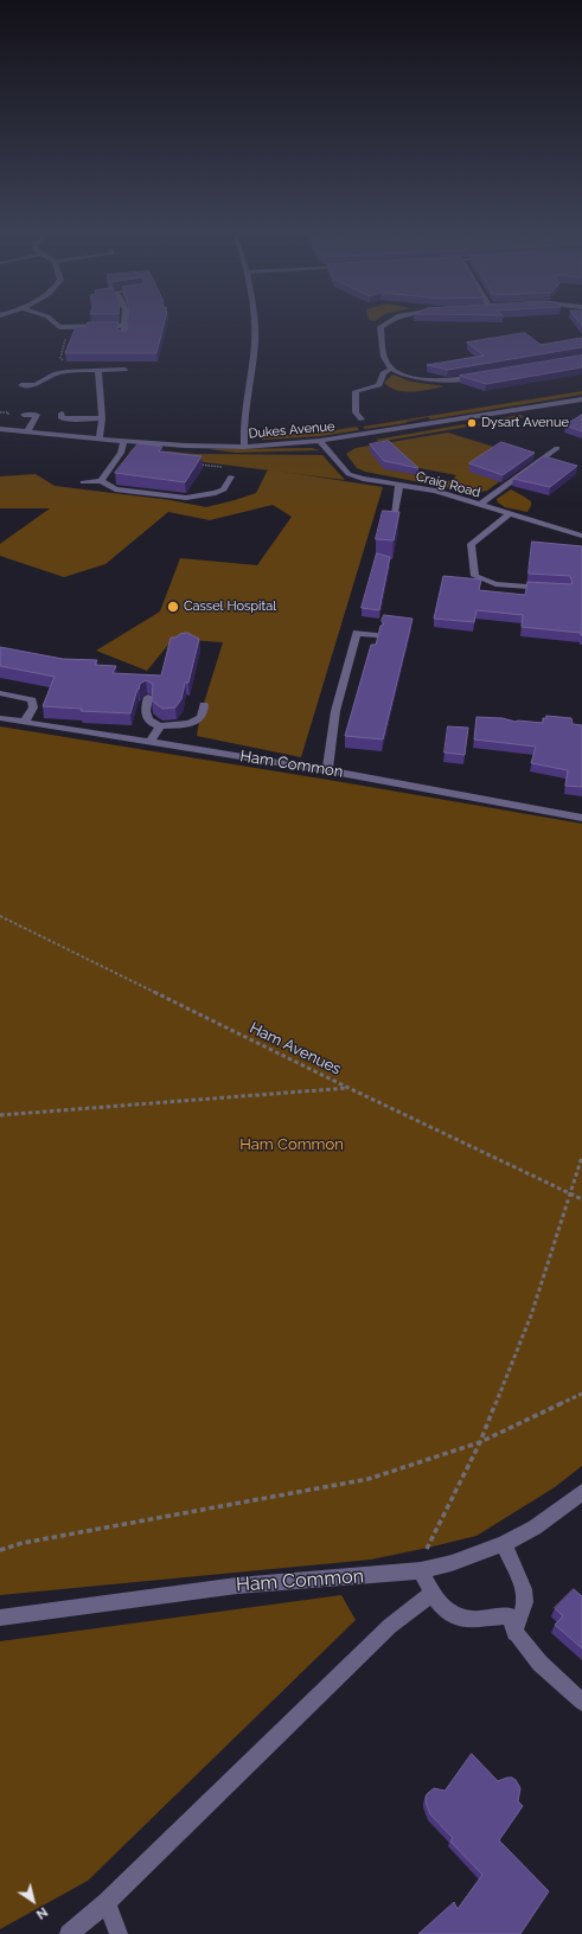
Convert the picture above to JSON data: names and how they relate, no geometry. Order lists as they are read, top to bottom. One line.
{"streets":{"street":["Dukes Avenue","Craig Road","Ham Common"],"path":["Ham Avenues"]},"crossings":[["Dukes Avenue","Craig Road"]],"parks":["Ham Common"],"places":["Dysart Avenue","Cassel Hospital"],"north":"bottom right"}
